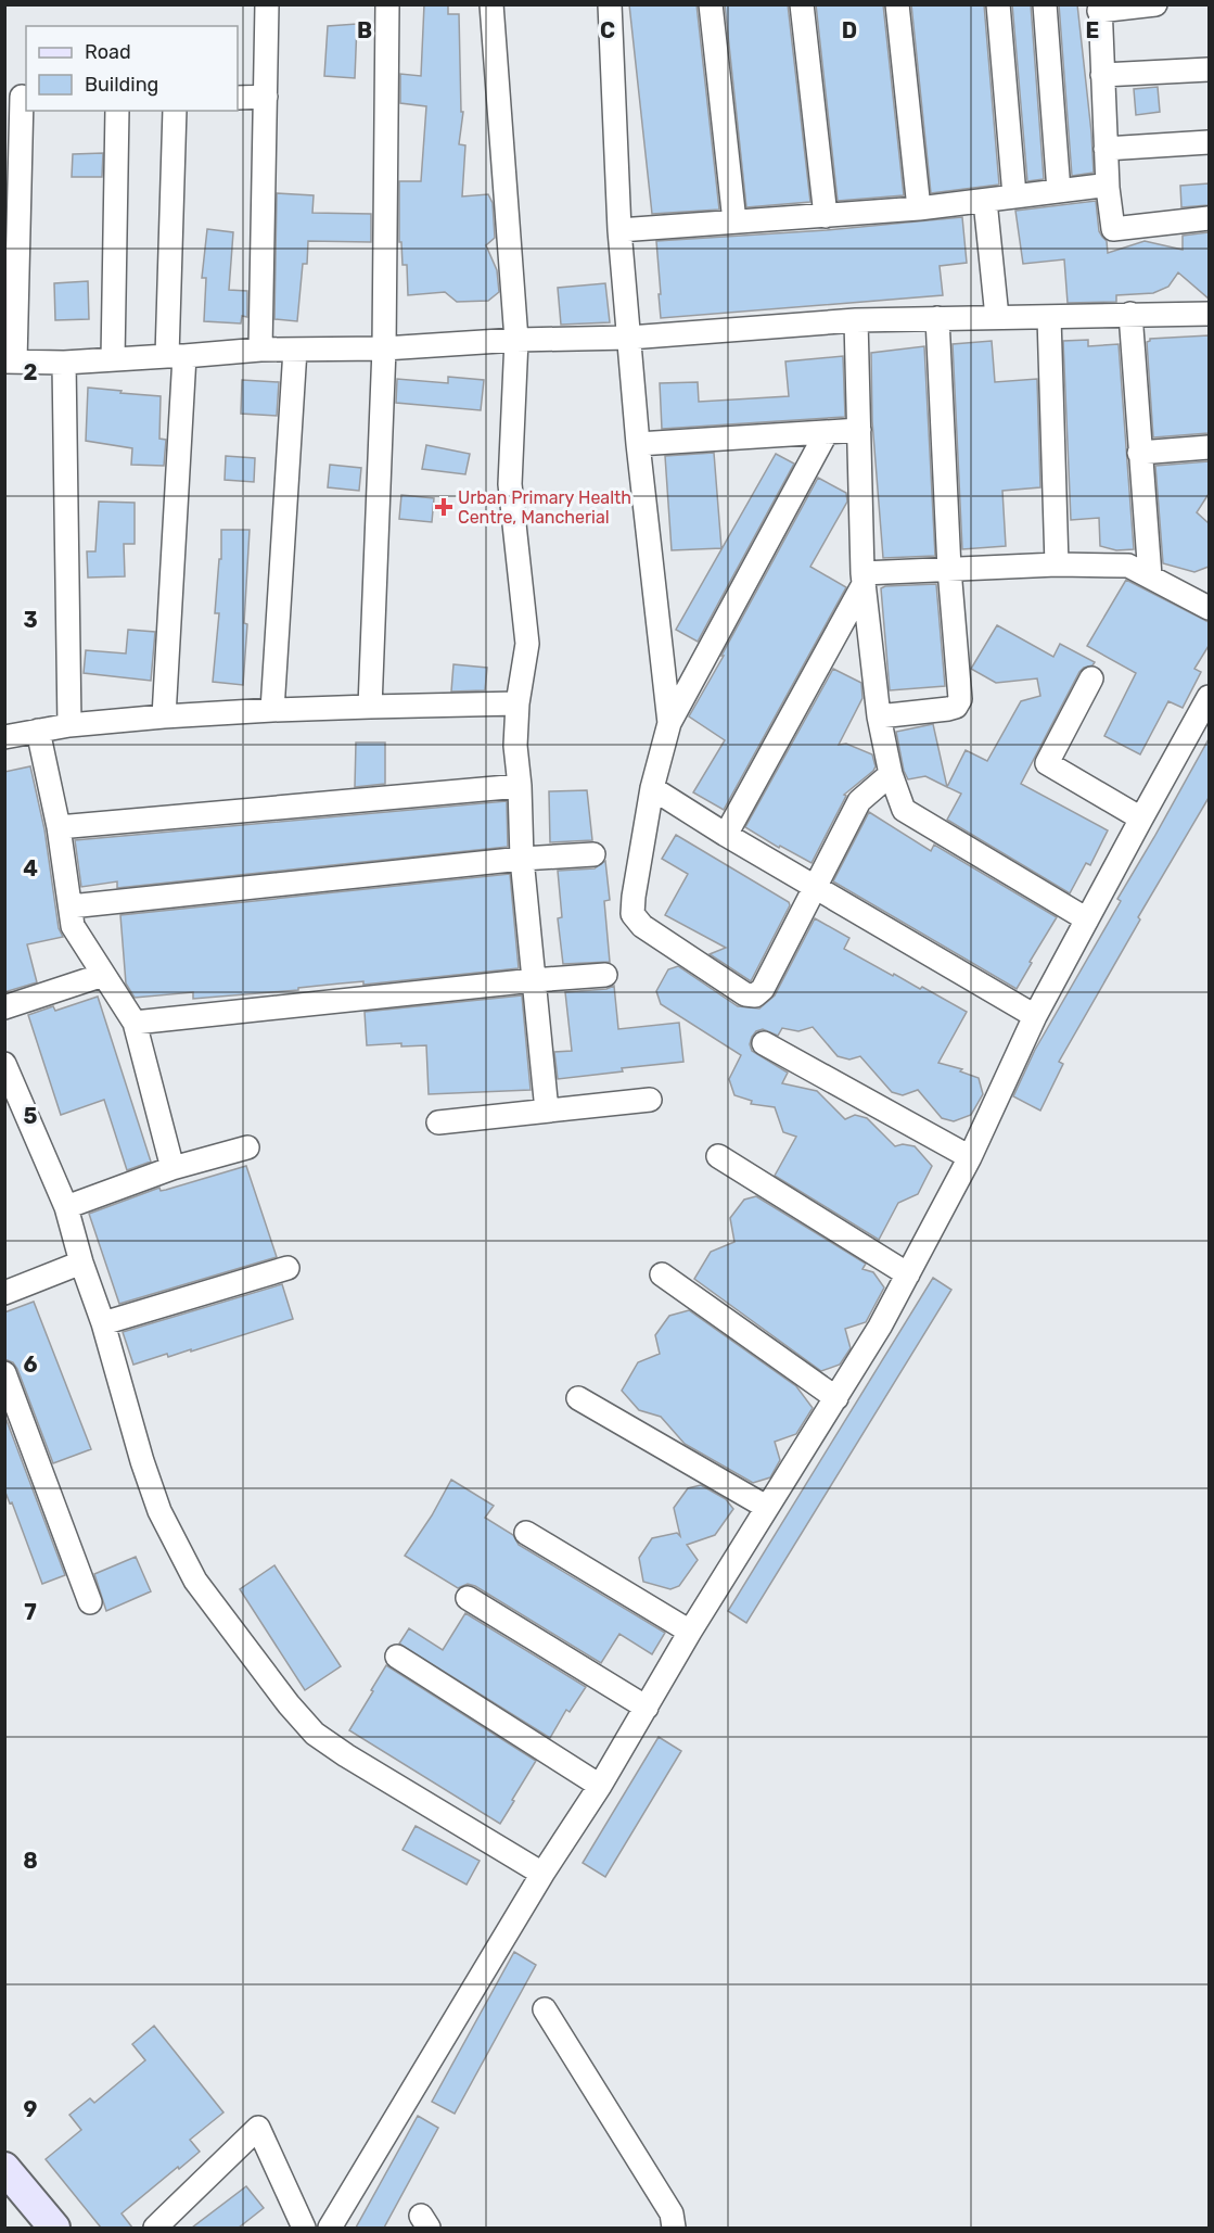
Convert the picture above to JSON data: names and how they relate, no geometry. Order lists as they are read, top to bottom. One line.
{"places":{"health":["Urban Primary Health Centre, Mancherial"]},"legend":["Road","Building"],"grid":{"columns":["B","C","D","E"],"rows":["2","3","4","5","6","7","8","9"]}}
